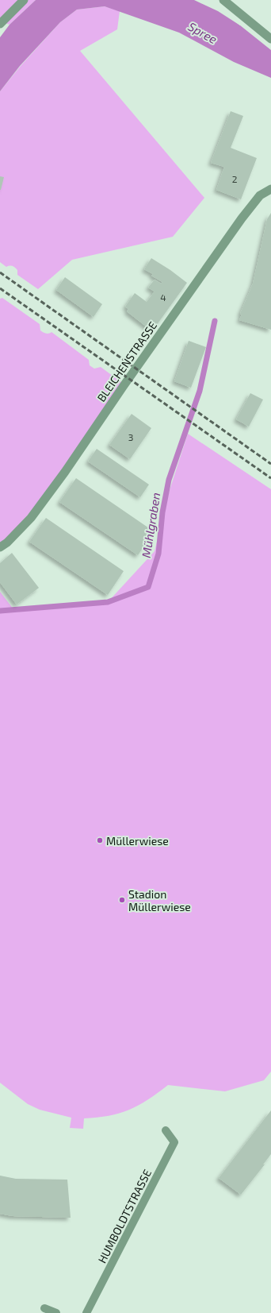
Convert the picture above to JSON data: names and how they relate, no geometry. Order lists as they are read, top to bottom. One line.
{"streets":{"street":["BLEICHENSTRASSE"],"lane":["HUMBOLDTSTRASSE"]},"water":["Spree","Mühlgraben"],"places":["Müllerwiese","Stadion Müllerwiese"],"house_numbers":["2","4","3"]}
